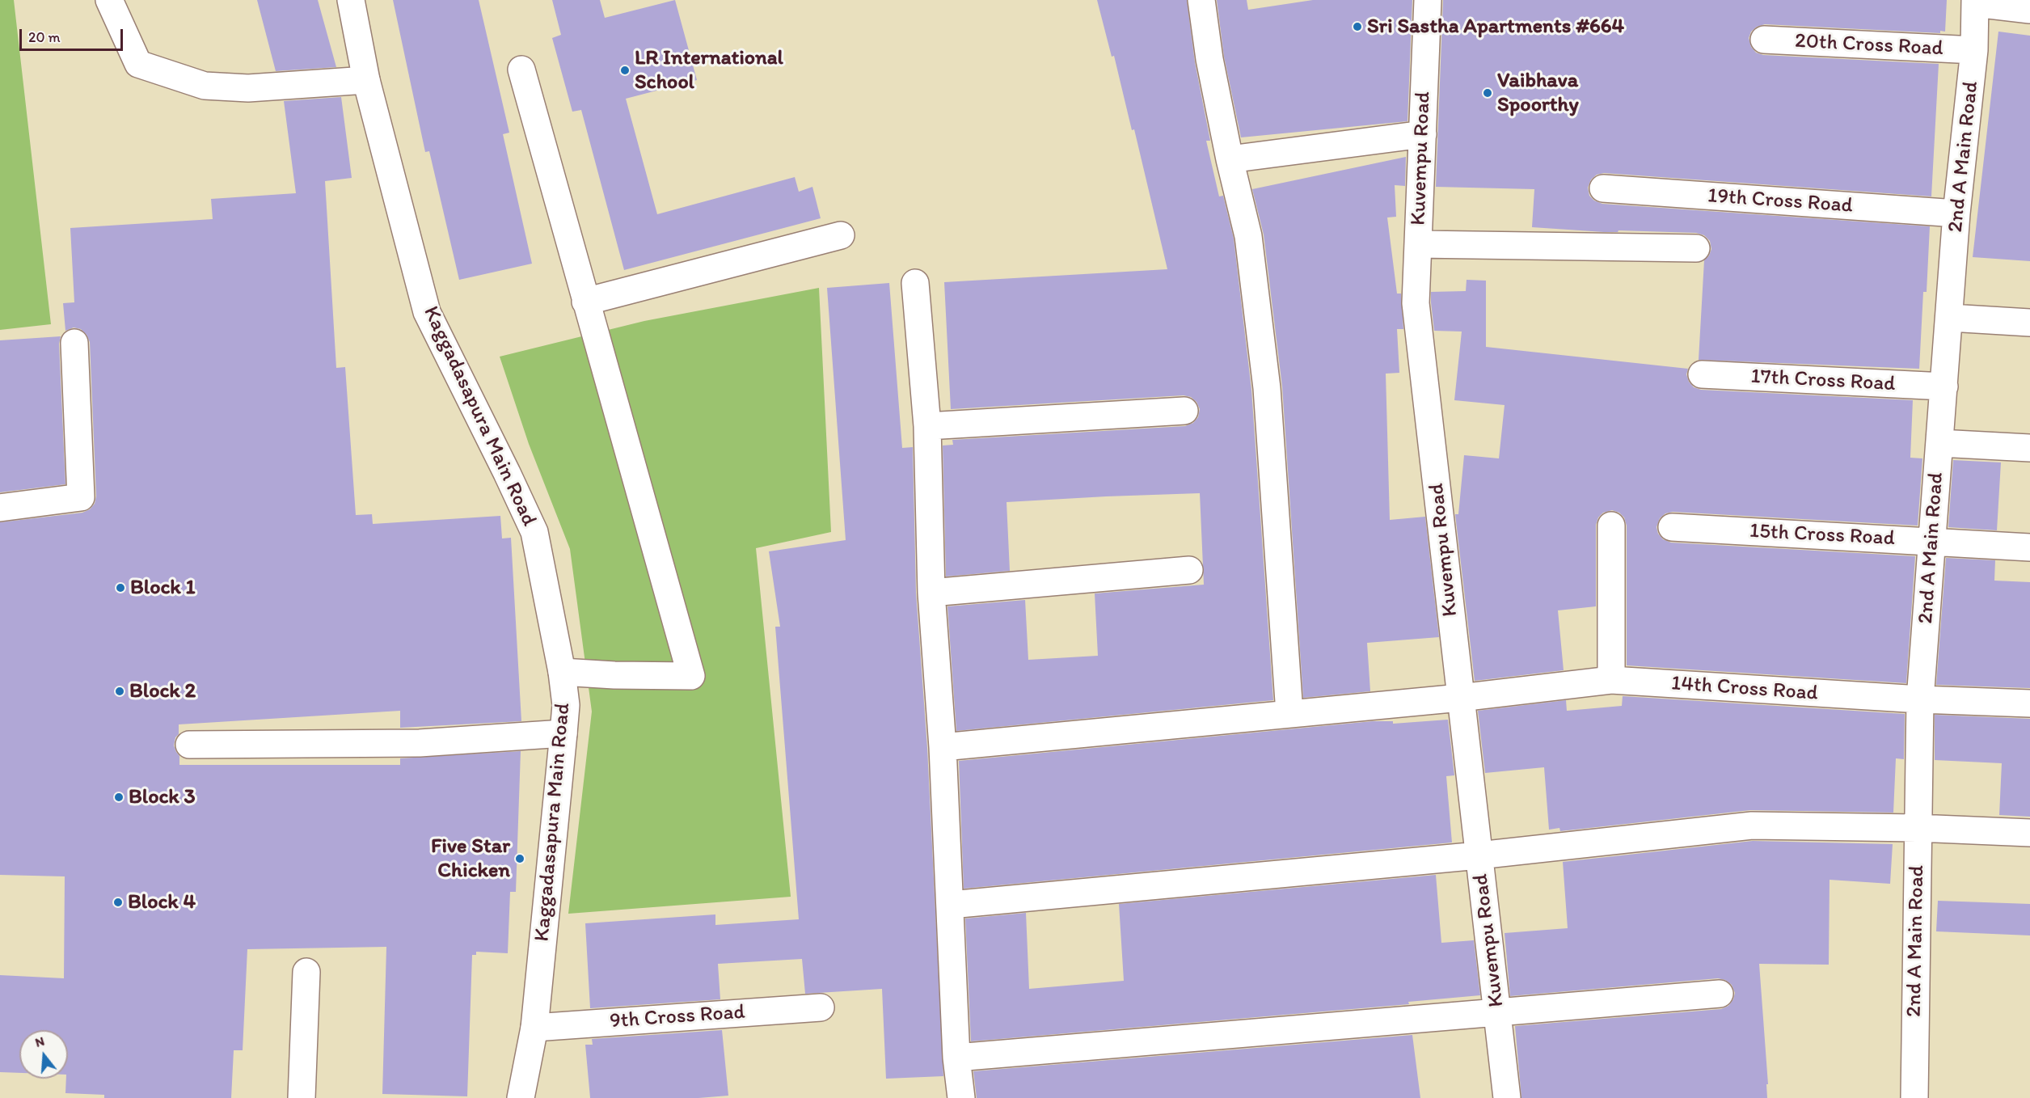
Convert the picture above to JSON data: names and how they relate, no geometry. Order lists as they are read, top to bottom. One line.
{"streets":{"street":["20th Cross Road","2nd A Main Road","Kuvempu Road","19th Cross Road","17th Cross Road","Kaggadasapura Main Road","15th Cross Road","14th Cross Road","9th Cross Road"]},"crossings":[["20th Cross Road","2nd A Main Road"],["2nd A Main Road","19th Cross Road"],["2nd A Main Road","17th Cross Road"],["2nd A Main Road","15th Cross Road"],["2nd A Main Road","14th Cross Road"],["Kuvempu Road","14th Cross Road"],["Kaggadasapura Main Road","9th Cross Road"]],"places":["Sri Sastha Apartments #664","LR International School","Vaibhava Spoorthy","Block 1","Block 2","Block 3","Five Star Chicken","Block 4"],"scale_bar":"20 m","north":"top"}
